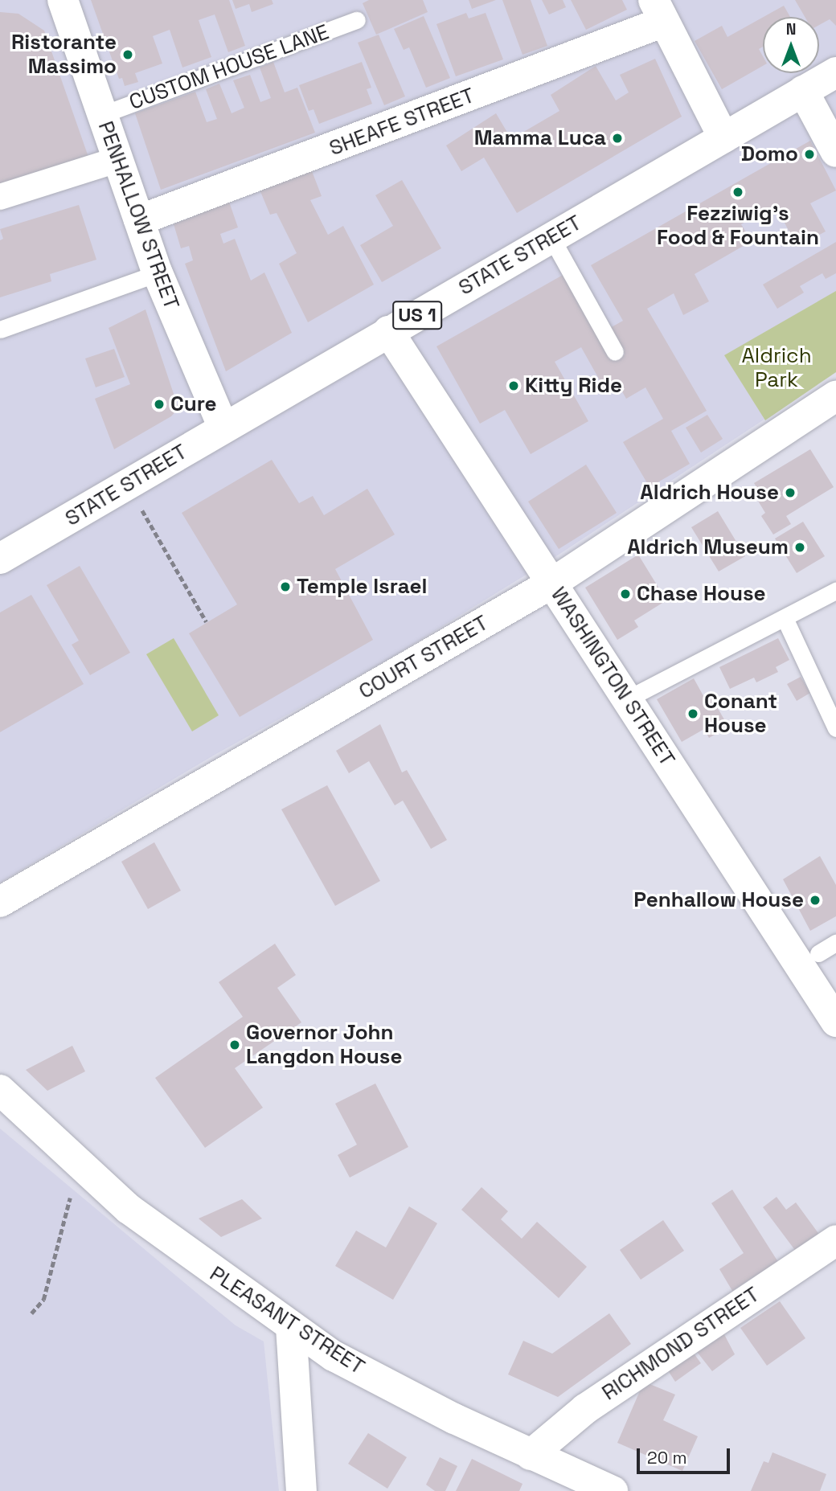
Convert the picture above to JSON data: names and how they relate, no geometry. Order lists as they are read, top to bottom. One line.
{"streets":{"street":["SHEAFE STREET","PENHALLOW STREET","STATE STREET","US 1","COURT STREET","WASHINGTON STREET","PLEASANT STREET","RICHMOND STREET"],"lane":["CUSTOM HOUSE LANE"]},"crossings":[["CUSTOM HOUSE LANE","PENHALLOW STREET"],["SHEAFE STREET","PENHALLOW STREET"],["PENHALLOW STREET","STATE STREET"],["STATE STREET","WASHINGTON STREET"],["COURT STREET","WASHINGTON STREET"],["PLEASANT STREET","RICHMOND STREET"]],"parks":["Aldrich Park"],"places":["Ristorante Massimo","Mamma Luca","Domo","Fezziwig's Food & Fountain","Kitty Ride","Cure","Aldrich House","Aldrich Museum","Temple Israel","Chase House","Conant House","Penhallow House","Governor John Langdon House"],"scale_bar":"20 m","north":"top"}
